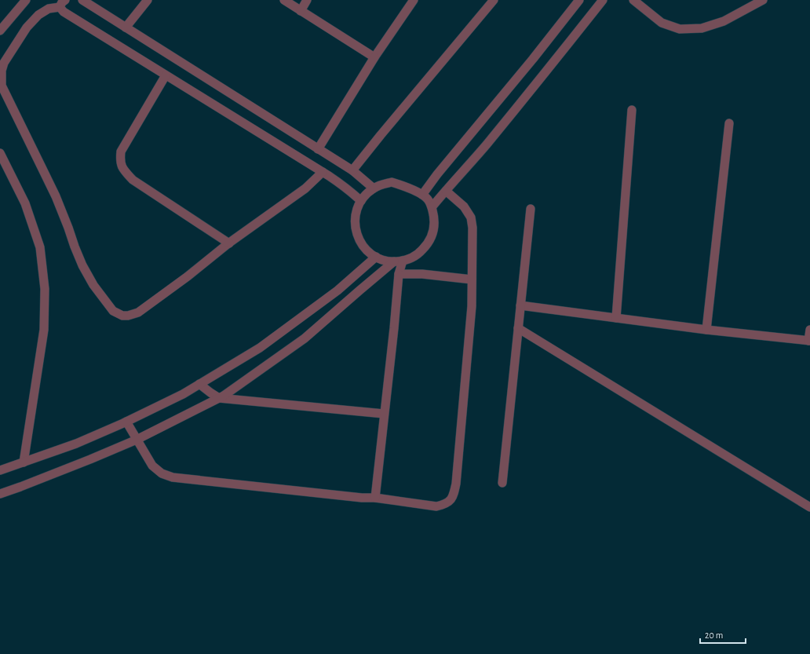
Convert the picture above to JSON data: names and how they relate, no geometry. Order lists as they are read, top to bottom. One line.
{"scale_bar":"20 m"}
